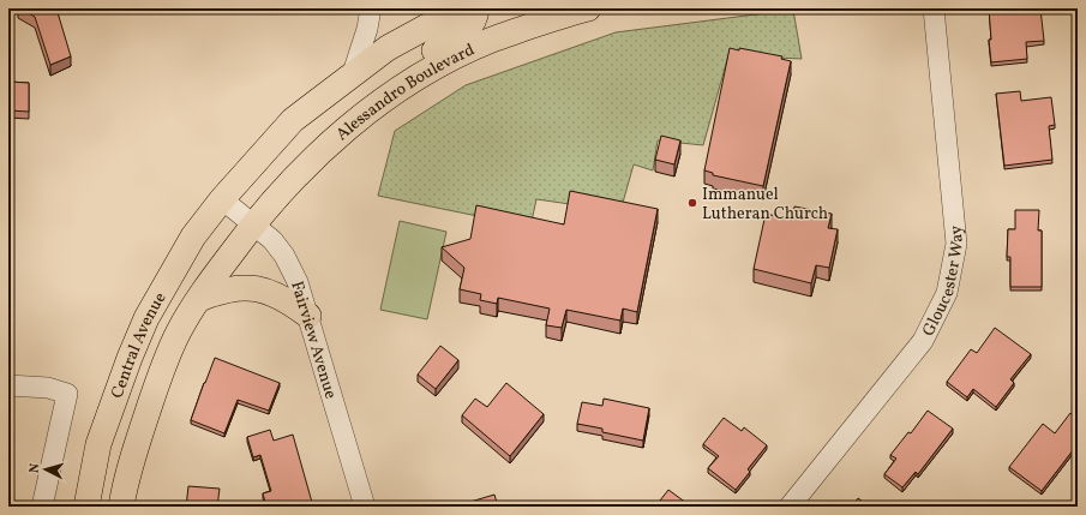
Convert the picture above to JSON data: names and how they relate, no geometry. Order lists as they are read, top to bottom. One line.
{"streets":{"main road":["Alessandro Boulevard","Central Avenue"],"street":["Gloucester Way","Fairview Avenue"]},"crossings":[["Alessandro Boulevard","Fairview Avenue"],["Alessandro Boulevard","Central Avenue"],["Fairview Avenue","Central Avenue"]],"places":["Immanuel Lutheran Church"],"north":"left"}
